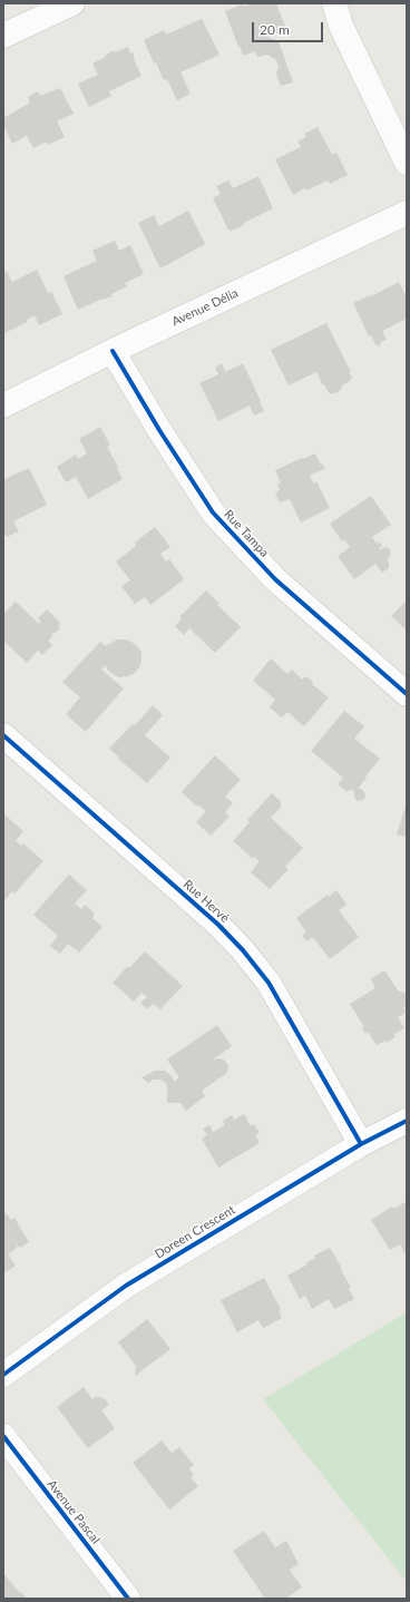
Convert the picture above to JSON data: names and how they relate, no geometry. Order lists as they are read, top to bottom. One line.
{"streets":{"street":["Avenue Délia","Rue Tampa","Rue Hervé","Doreen Crescent","Avenue Pascal"]},"crossings":[["Avenue Délia","Rue Tampa"],["Rue Hervé","Doreen Crescent"]],"scale_bar":"20 m"}
